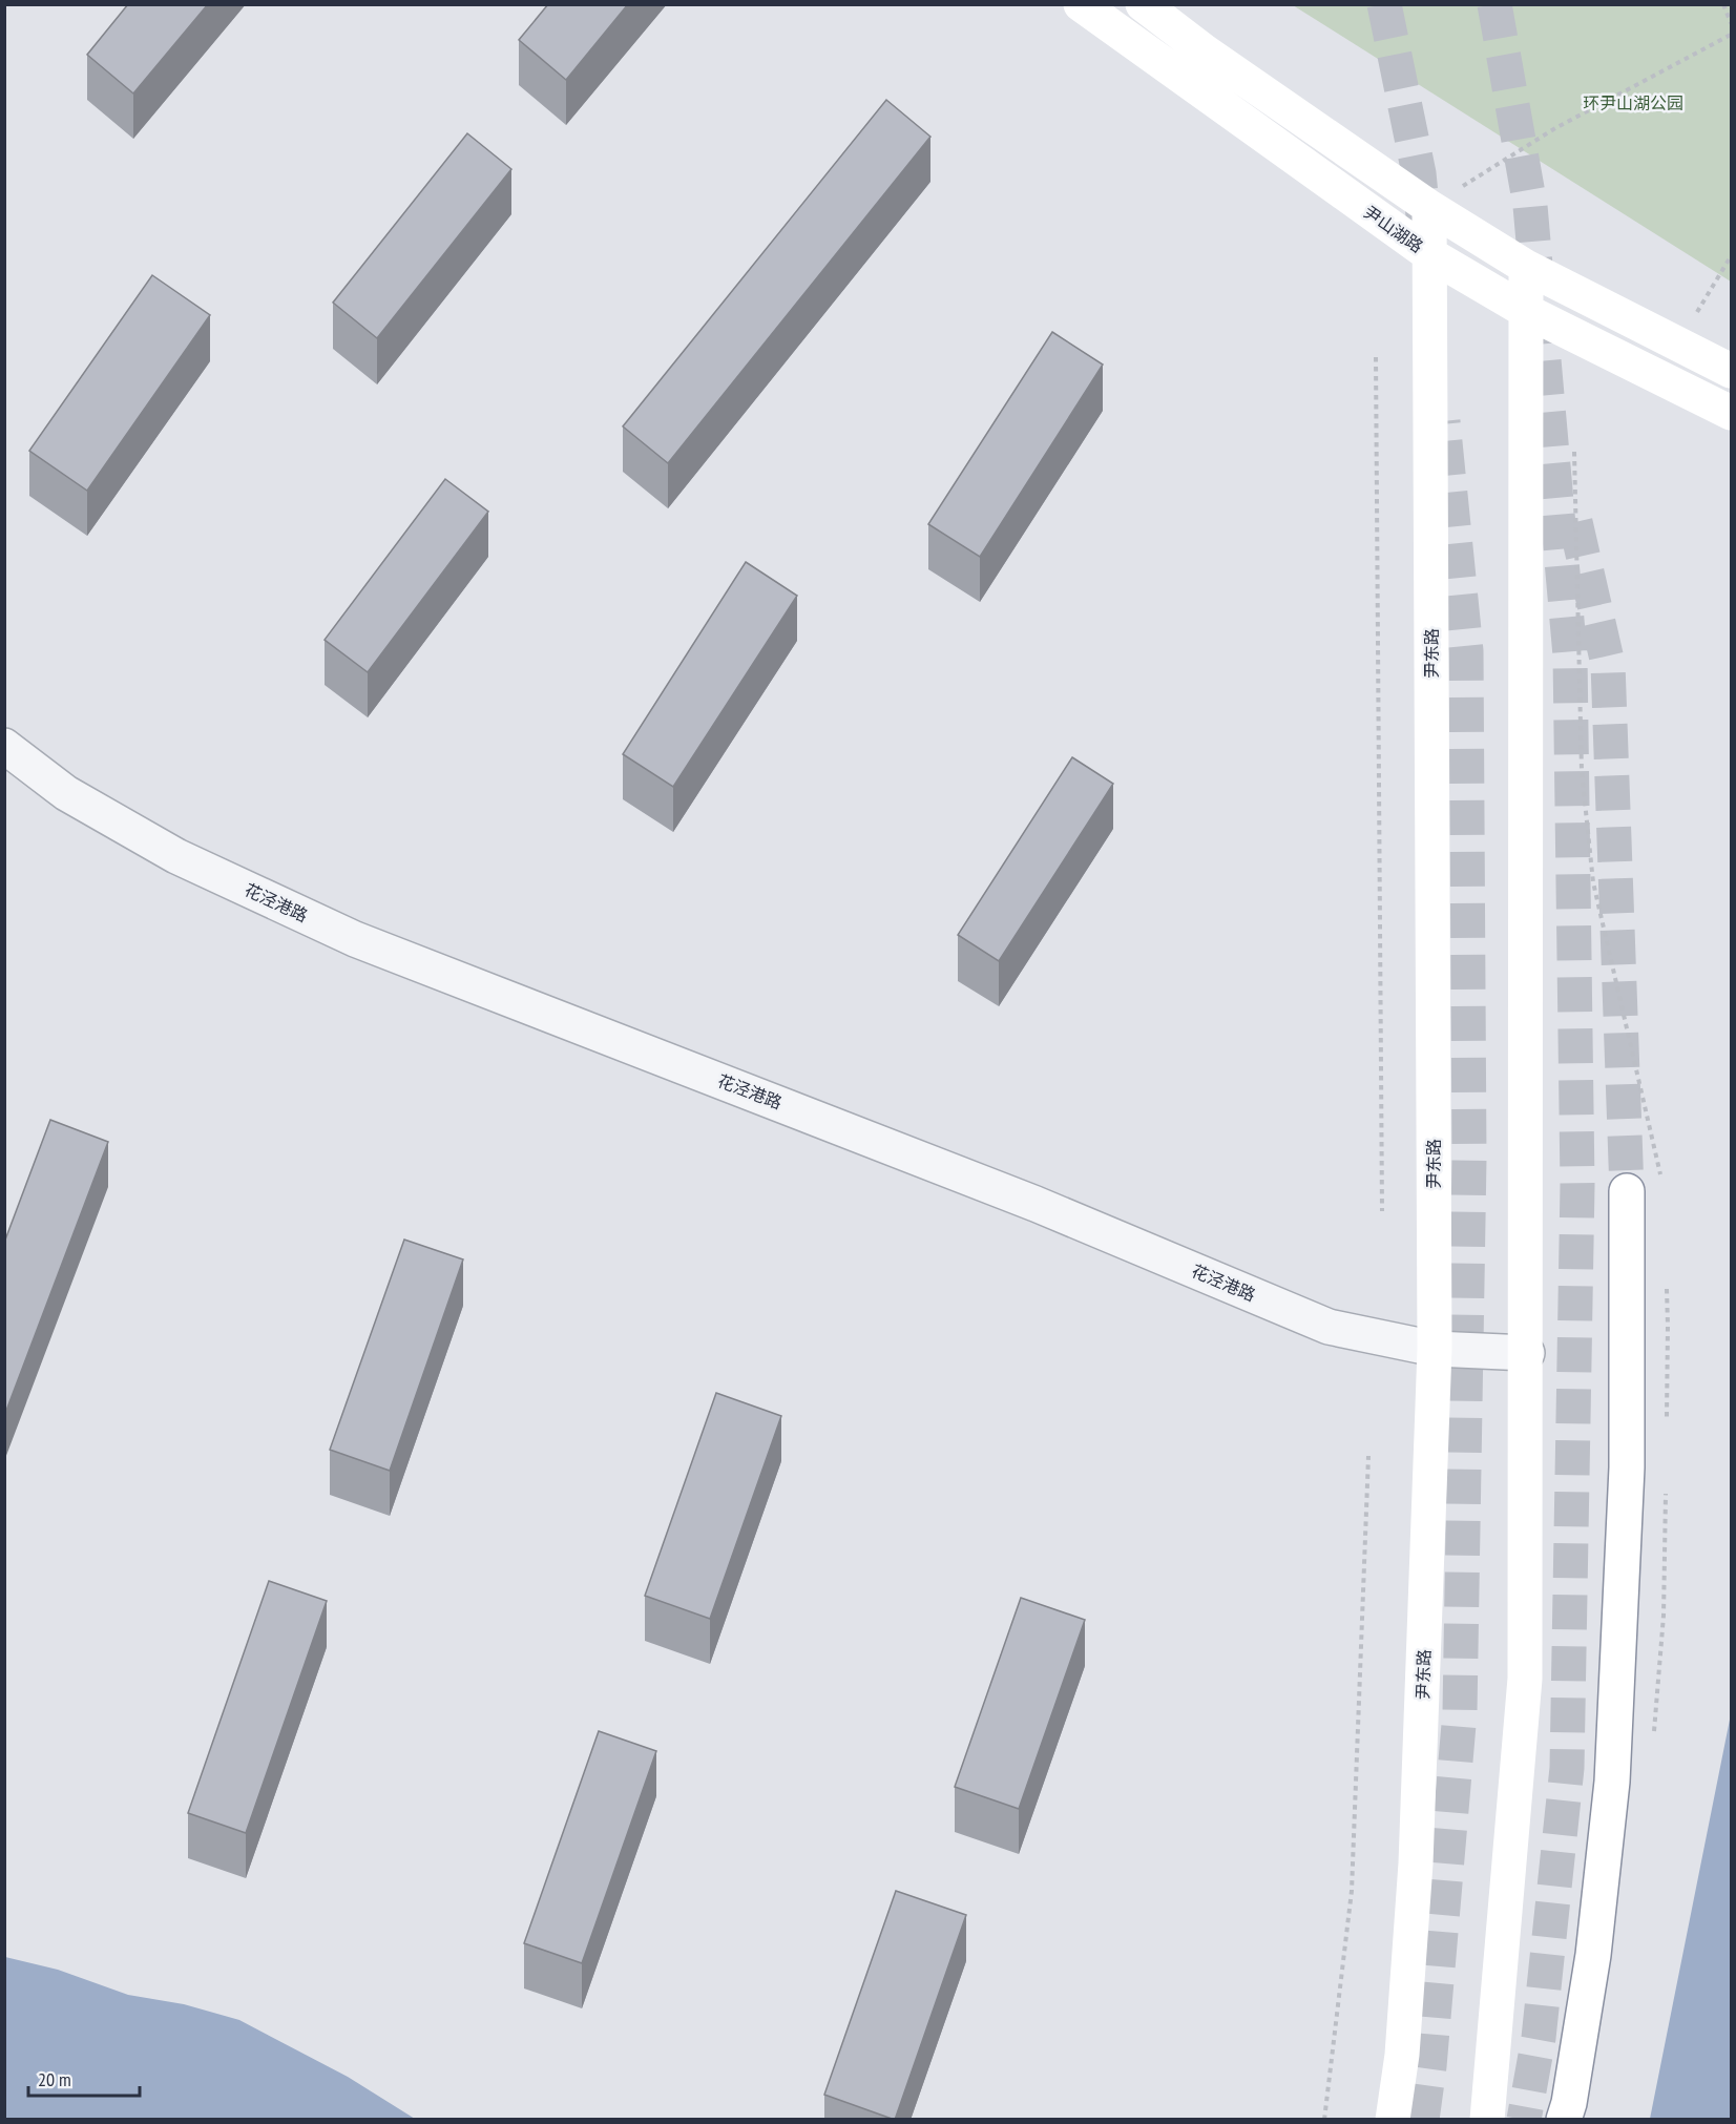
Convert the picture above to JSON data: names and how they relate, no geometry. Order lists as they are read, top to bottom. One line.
{"streets":{"main road":["尹山湖路","尹东路"],"street":["花泾港路"]},"crossings":[["尹山湖路","尹东路"],["尹东路","花泾港路"]],"parks":["环尹山湖公园"],"scale_bar":"20 m"}
